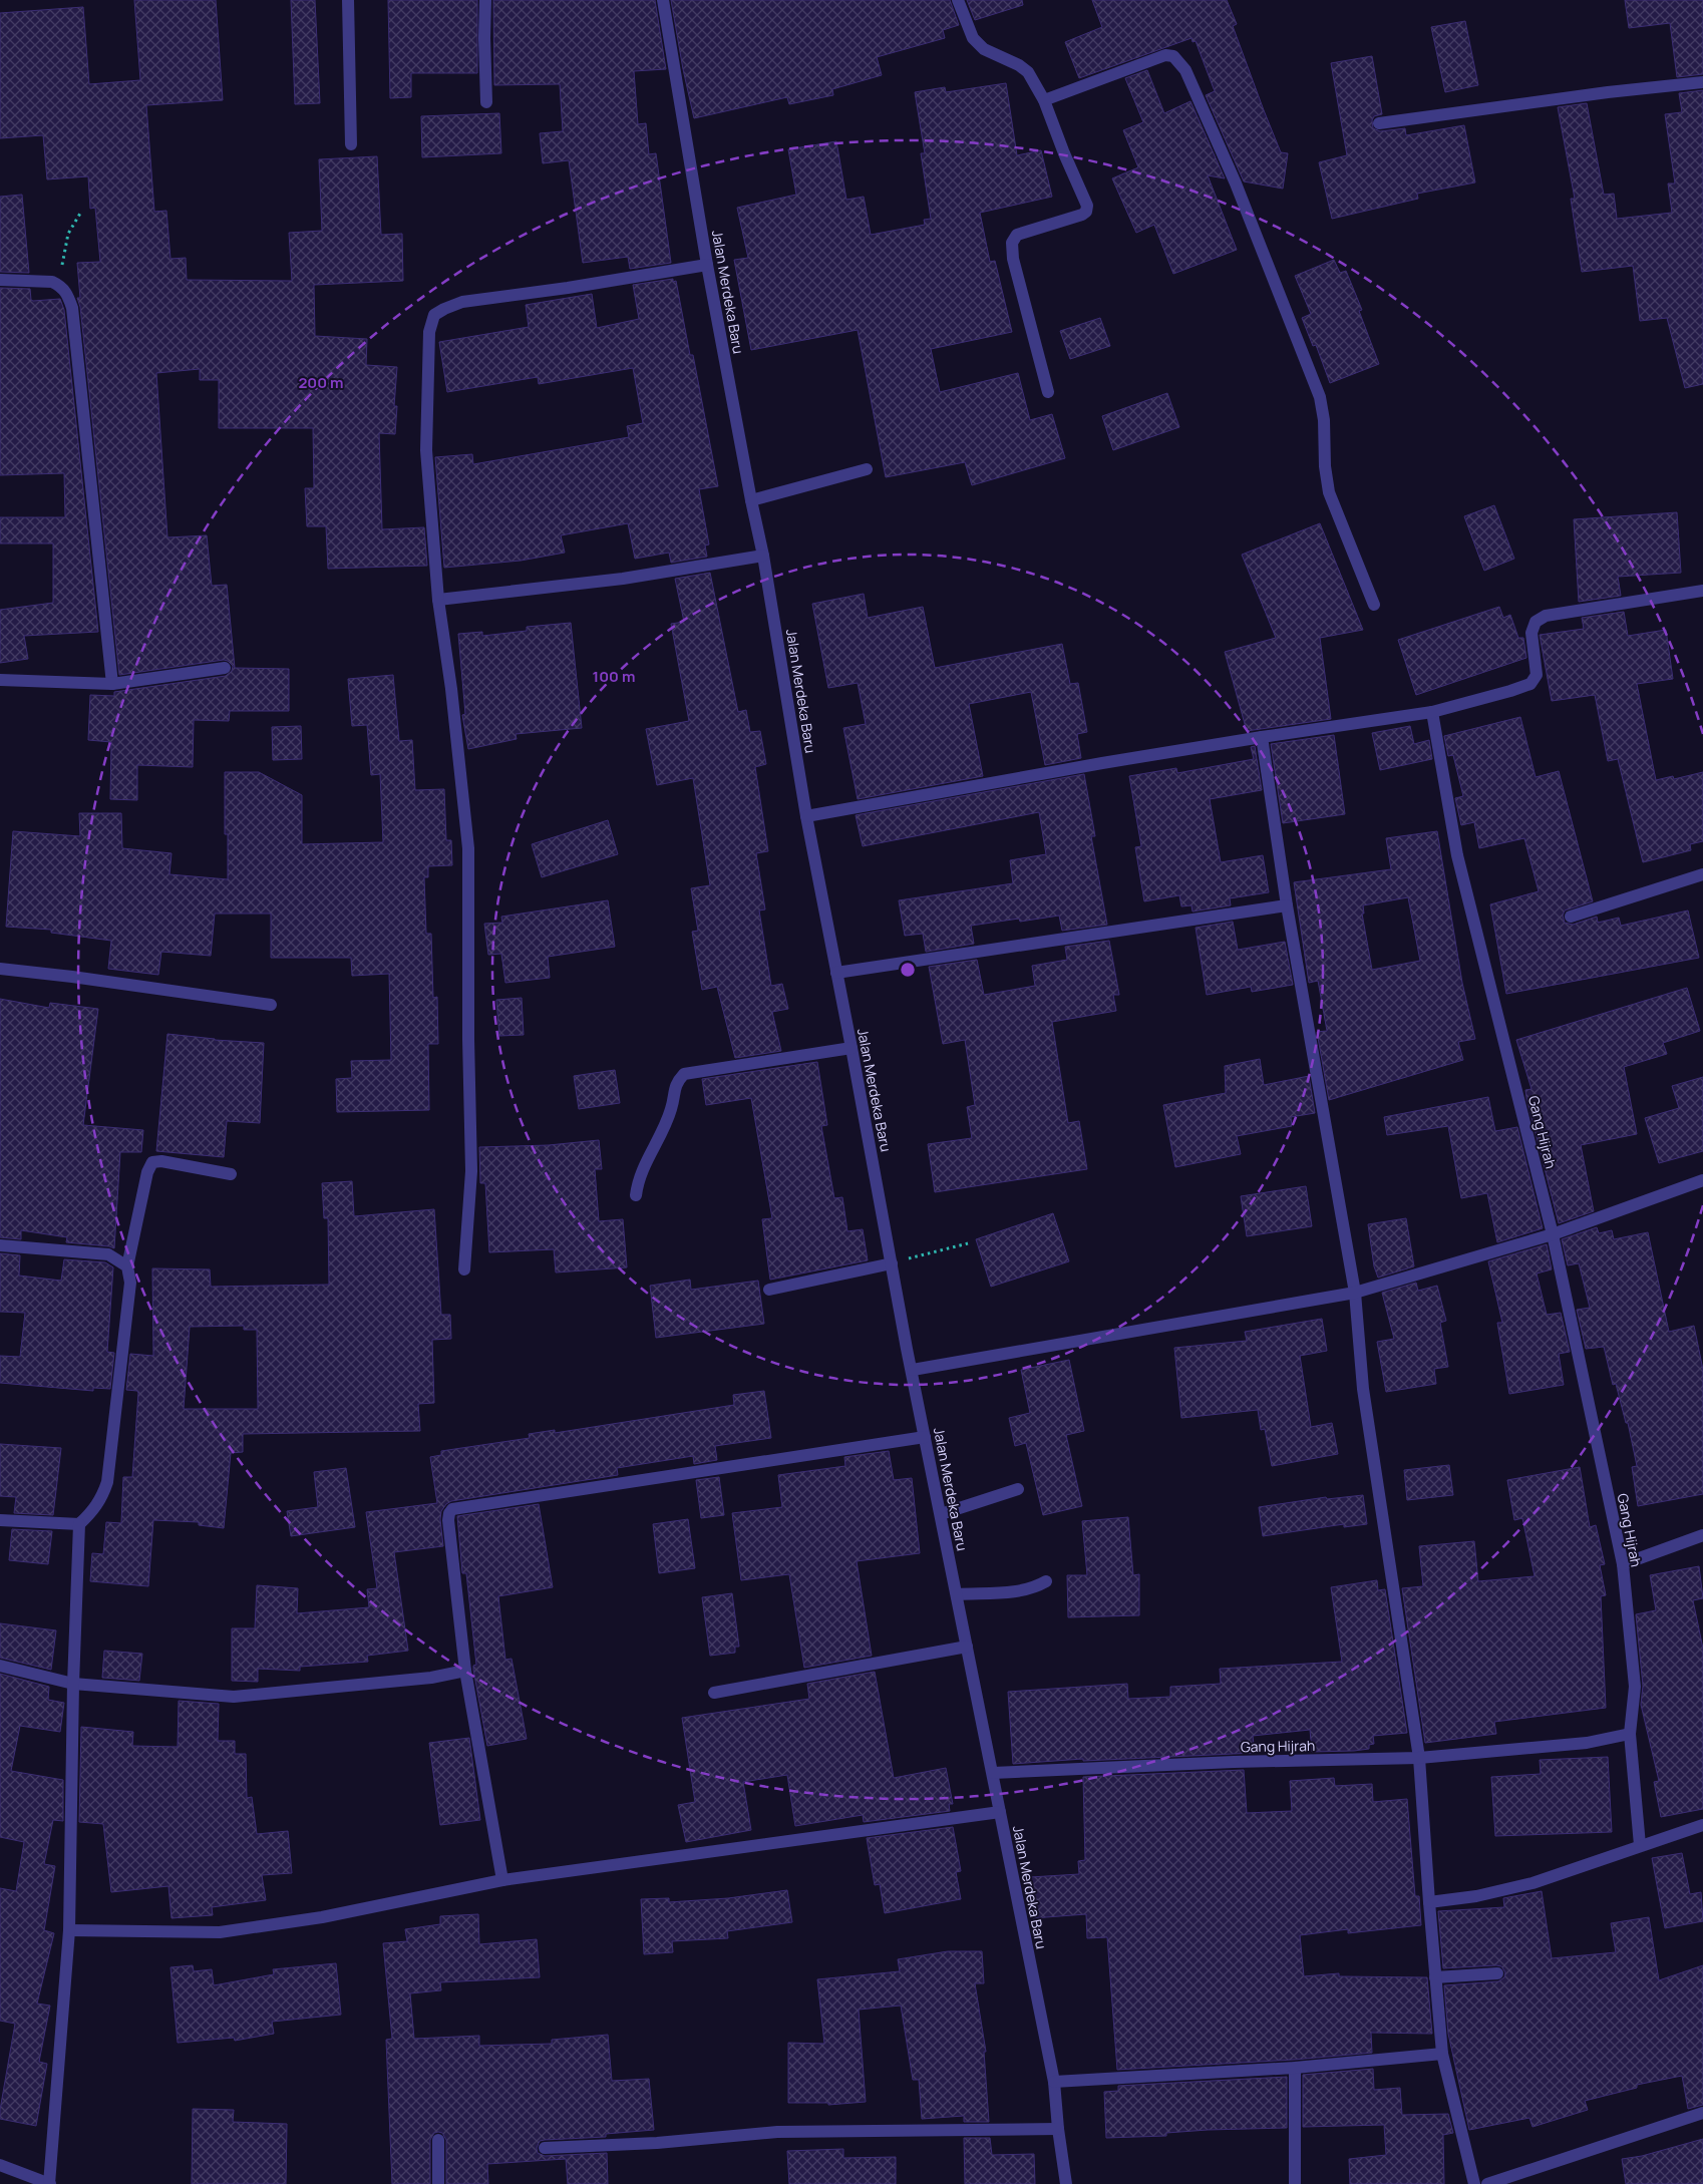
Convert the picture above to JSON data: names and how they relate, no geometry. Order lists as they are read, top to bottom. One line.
{"streets":{"street":["Jalan Merdeka Baru","Gang Hijrah"]},"crossings":[["Jalan Merdeka Baru","Gang Hijrah"]],"rings":["200 m","100 m"]}
